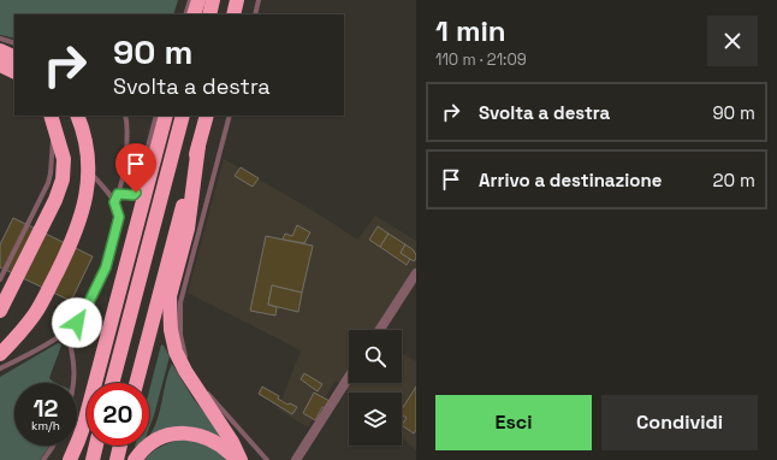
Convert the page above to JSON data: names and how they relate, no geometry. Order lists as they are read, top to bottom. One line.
{"page":{"heading":["1 min","110 m · 21:09"],"turn":["90 m","Svolta a destra"],"list":[{"name":"Svolta a destra","value":"90 m"},{"name":"Arrivo a destinazione","value":"20 m"}],"speed":"12 km/h","limit":"20","buttons":["Esci","Condividi"]}}
